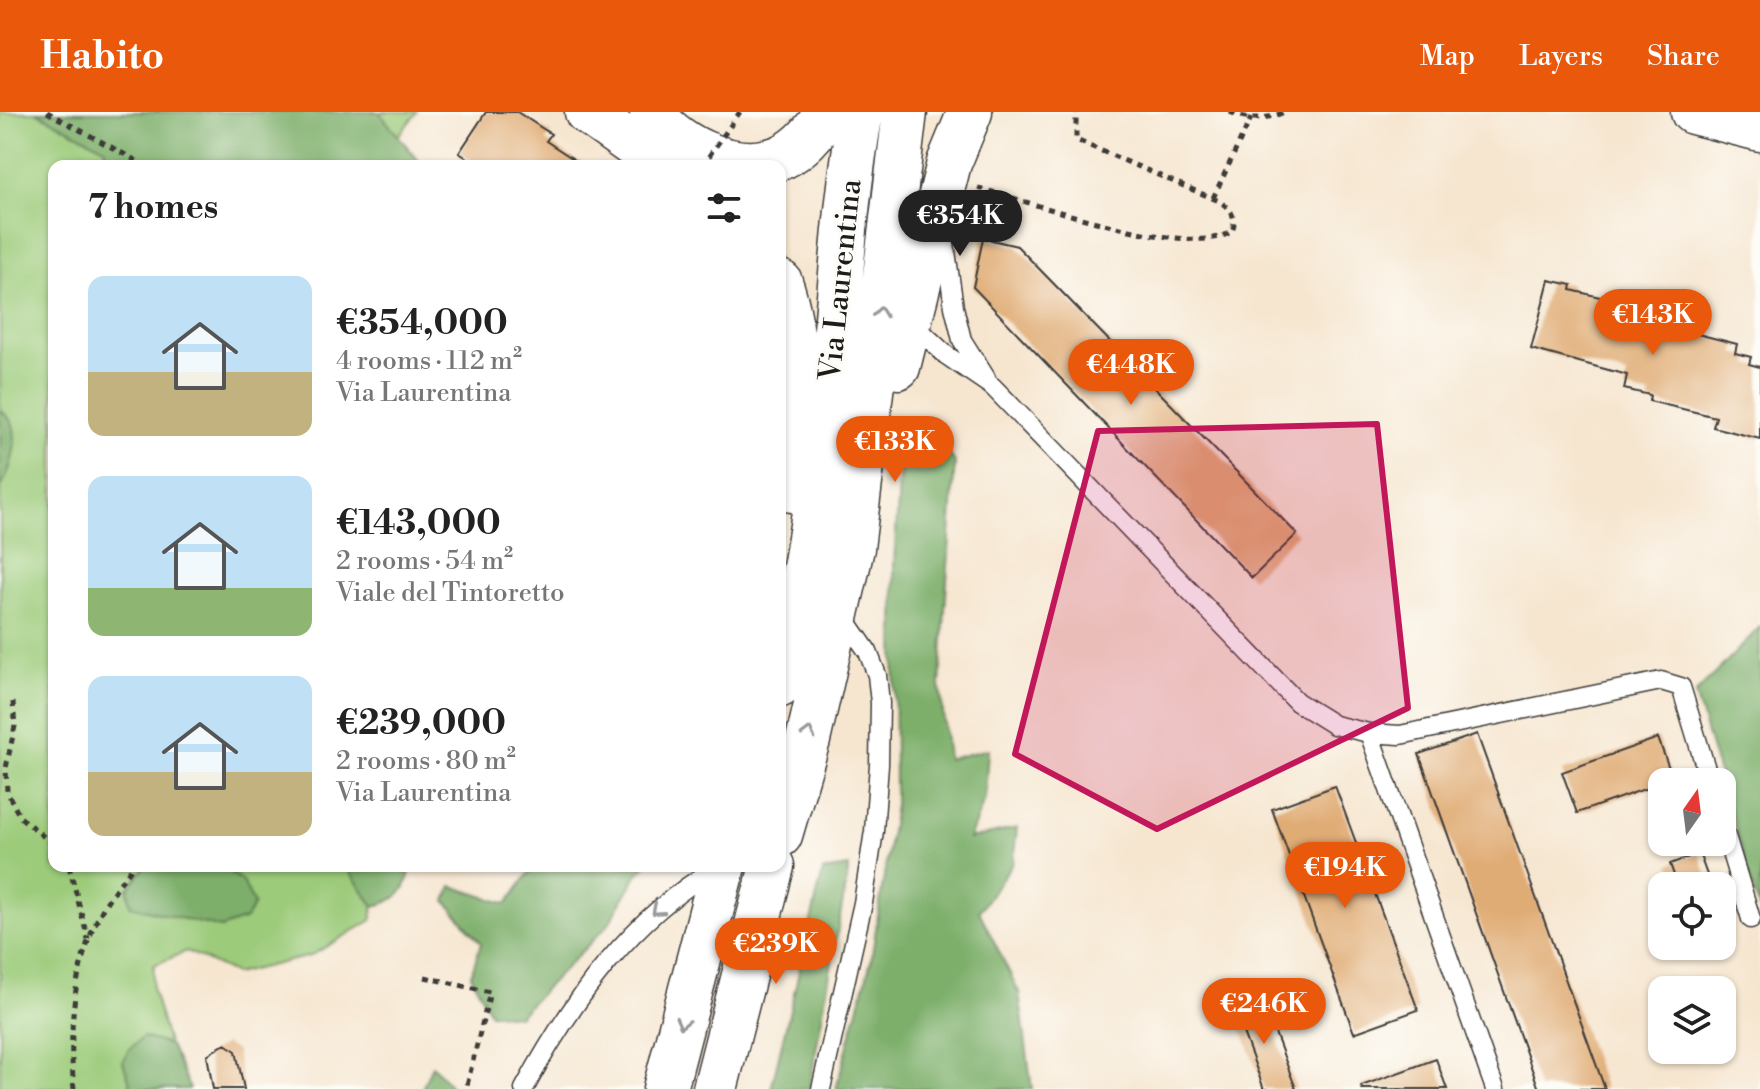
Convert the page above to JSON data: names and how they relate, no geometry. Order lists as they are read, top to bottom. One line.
{"streets":{"main road":["Via Laurentina"]},"north":"top","page":{"header":"Habito","nav":["Map","Layers","Share"],"heading":"7 homes","price":["€354K","€143K","€448K","€133K","€194K","€239K","€246K"],"list":[{"name":"€354,000","note":"4 rooms · 112 m² · Via Laurentina"},{"name":"€143,000","note":"2 rooms · 54 m² · Viale del Tintoretto"},{"name":"€239,000","note":"2 rooms · 80 m² · Via Laurentina"}]}}
